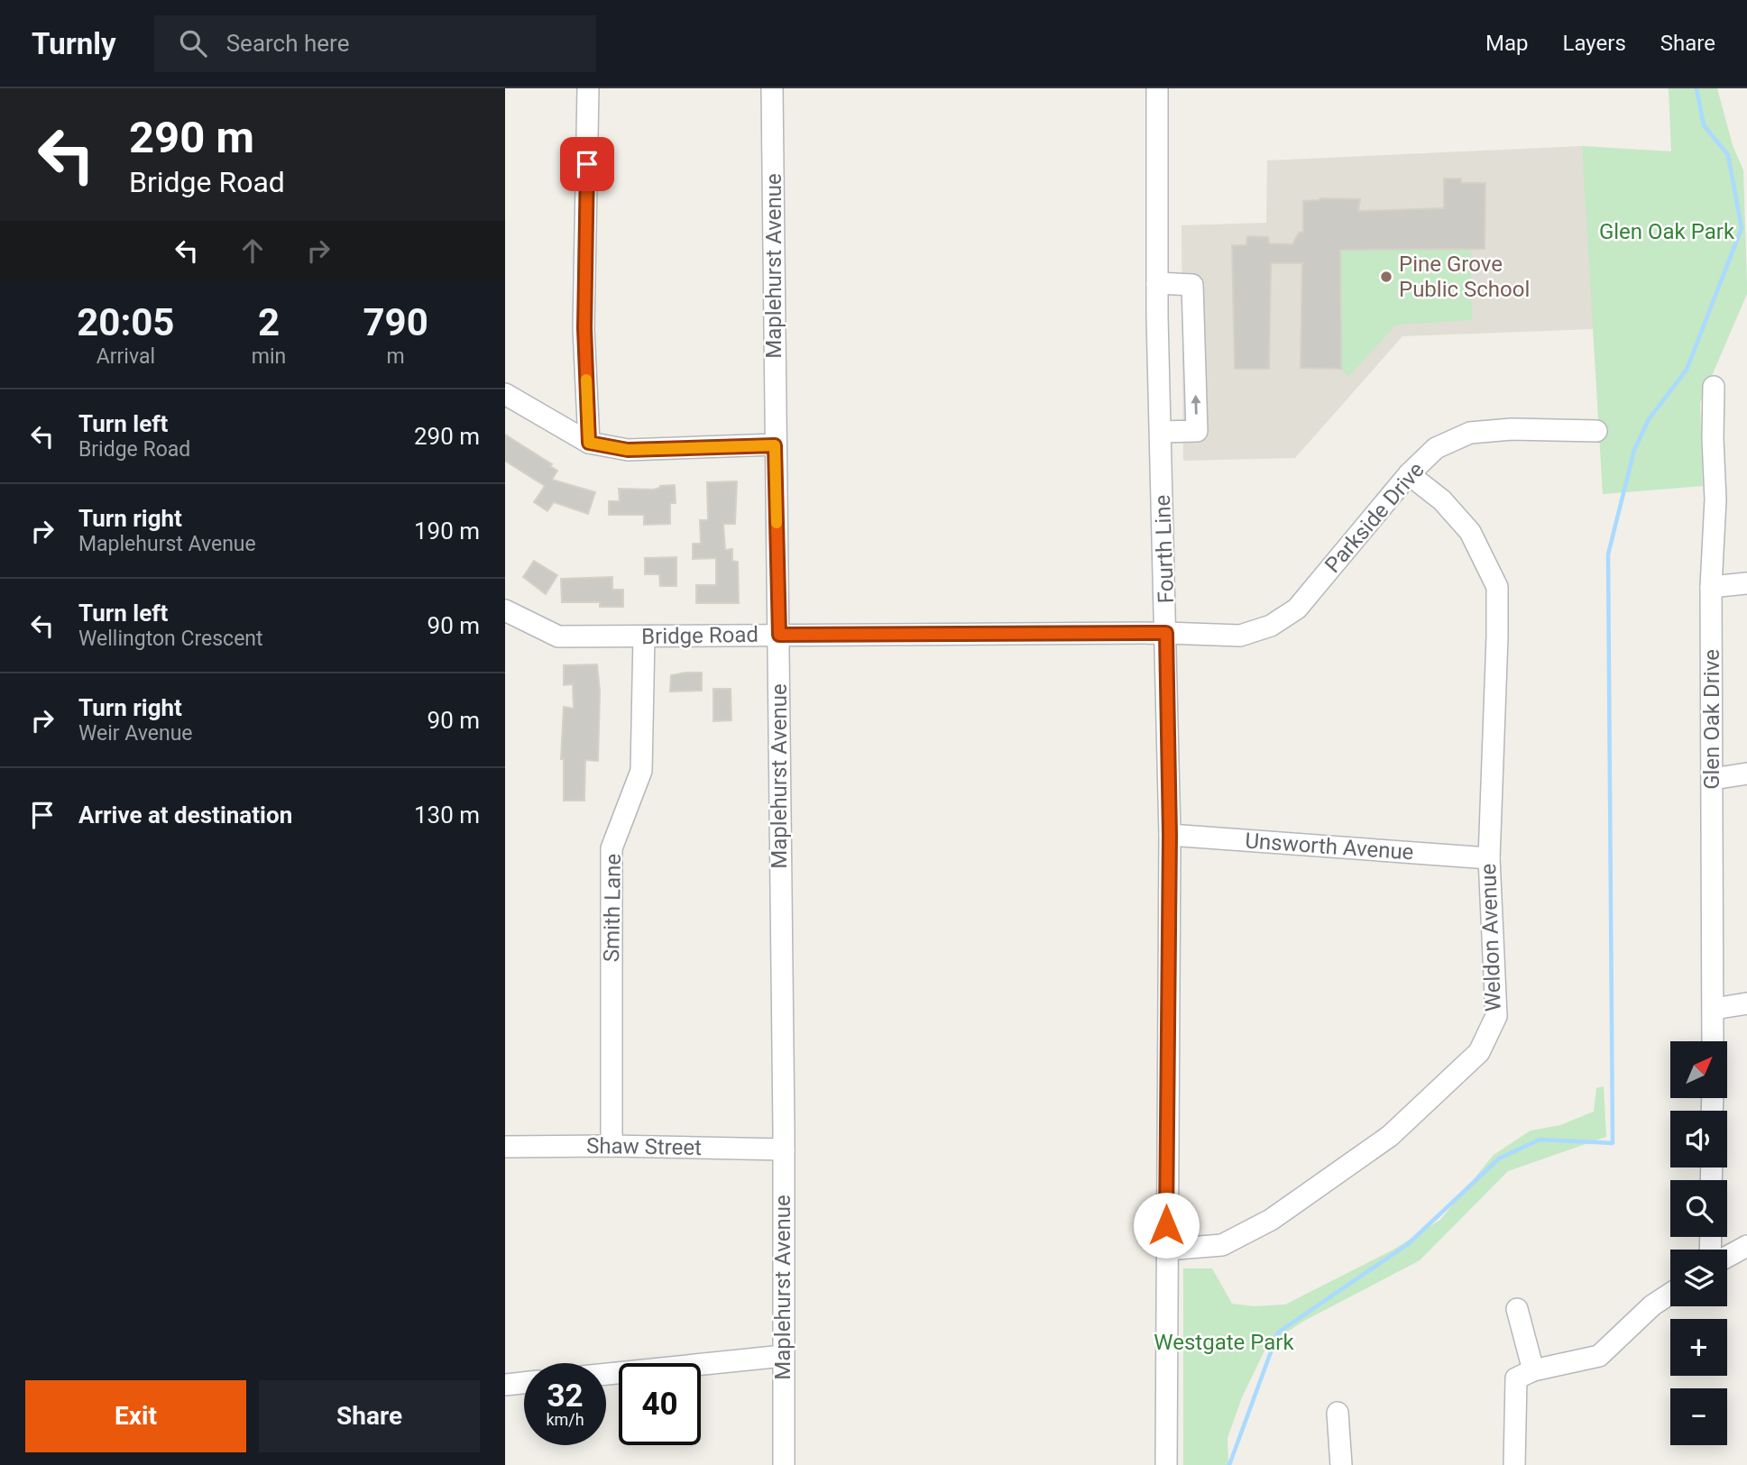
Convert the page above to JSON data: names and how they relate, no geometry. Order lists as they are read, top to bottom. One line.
{"streets":{"street":["Maplehurst Avenue","Parkside Drive","Fourth Line","Bridge Road","Glen Oak Drive","Unsworth Avenue","Smith Lane","Weldon Avenue","Shaw Street"]},"crossings":[["Maplehurst Avenue","Bridge Road"],["Maplehurst Avenue","Shaw Street"],["Parkside Drive","Fourth Line"],["Parkside Drive","Bridge Road"],["Parkside Drive","Weldon Avenue"],["Fourth Line","Bridge Road"],["Fourth Line","Unsworth Avenue"],["Fourth Line","Weldon Avenue"],["Bridge Road","Smith Lane"],["Unsworth Avenue","Weldon Avenue"],["Smith Lane","Shaw Street"]],"parks":["Glen Oak Park","Westgate Park"],"places":["Pine Grove Public School"],"north":"top right","page":{"header":"Turnly","search":"Search here","nav":["Map","Layers","Share"],"turn":["290 m","Bridge Road"],"eta":["20:05","Arrival","2","min","790","m"],"list":[{"name":"Turn left","note":"Bridge Road","value":"290 m"},{"name":"Turn right","note":"Maplehurst Avenue","value":"190 m"},{"name":"Turn left","note":"Wellington Crescent","value":"90 m"},{"name":"Turn right","note":"Weir Avenue","value":"90 m"},{"name":"Arrive at destination","value":"130 m"}],"map_buttons":["+","−"],"speed":"32 km/h","limit":"40","buttons":["Exit","Share"]}}
